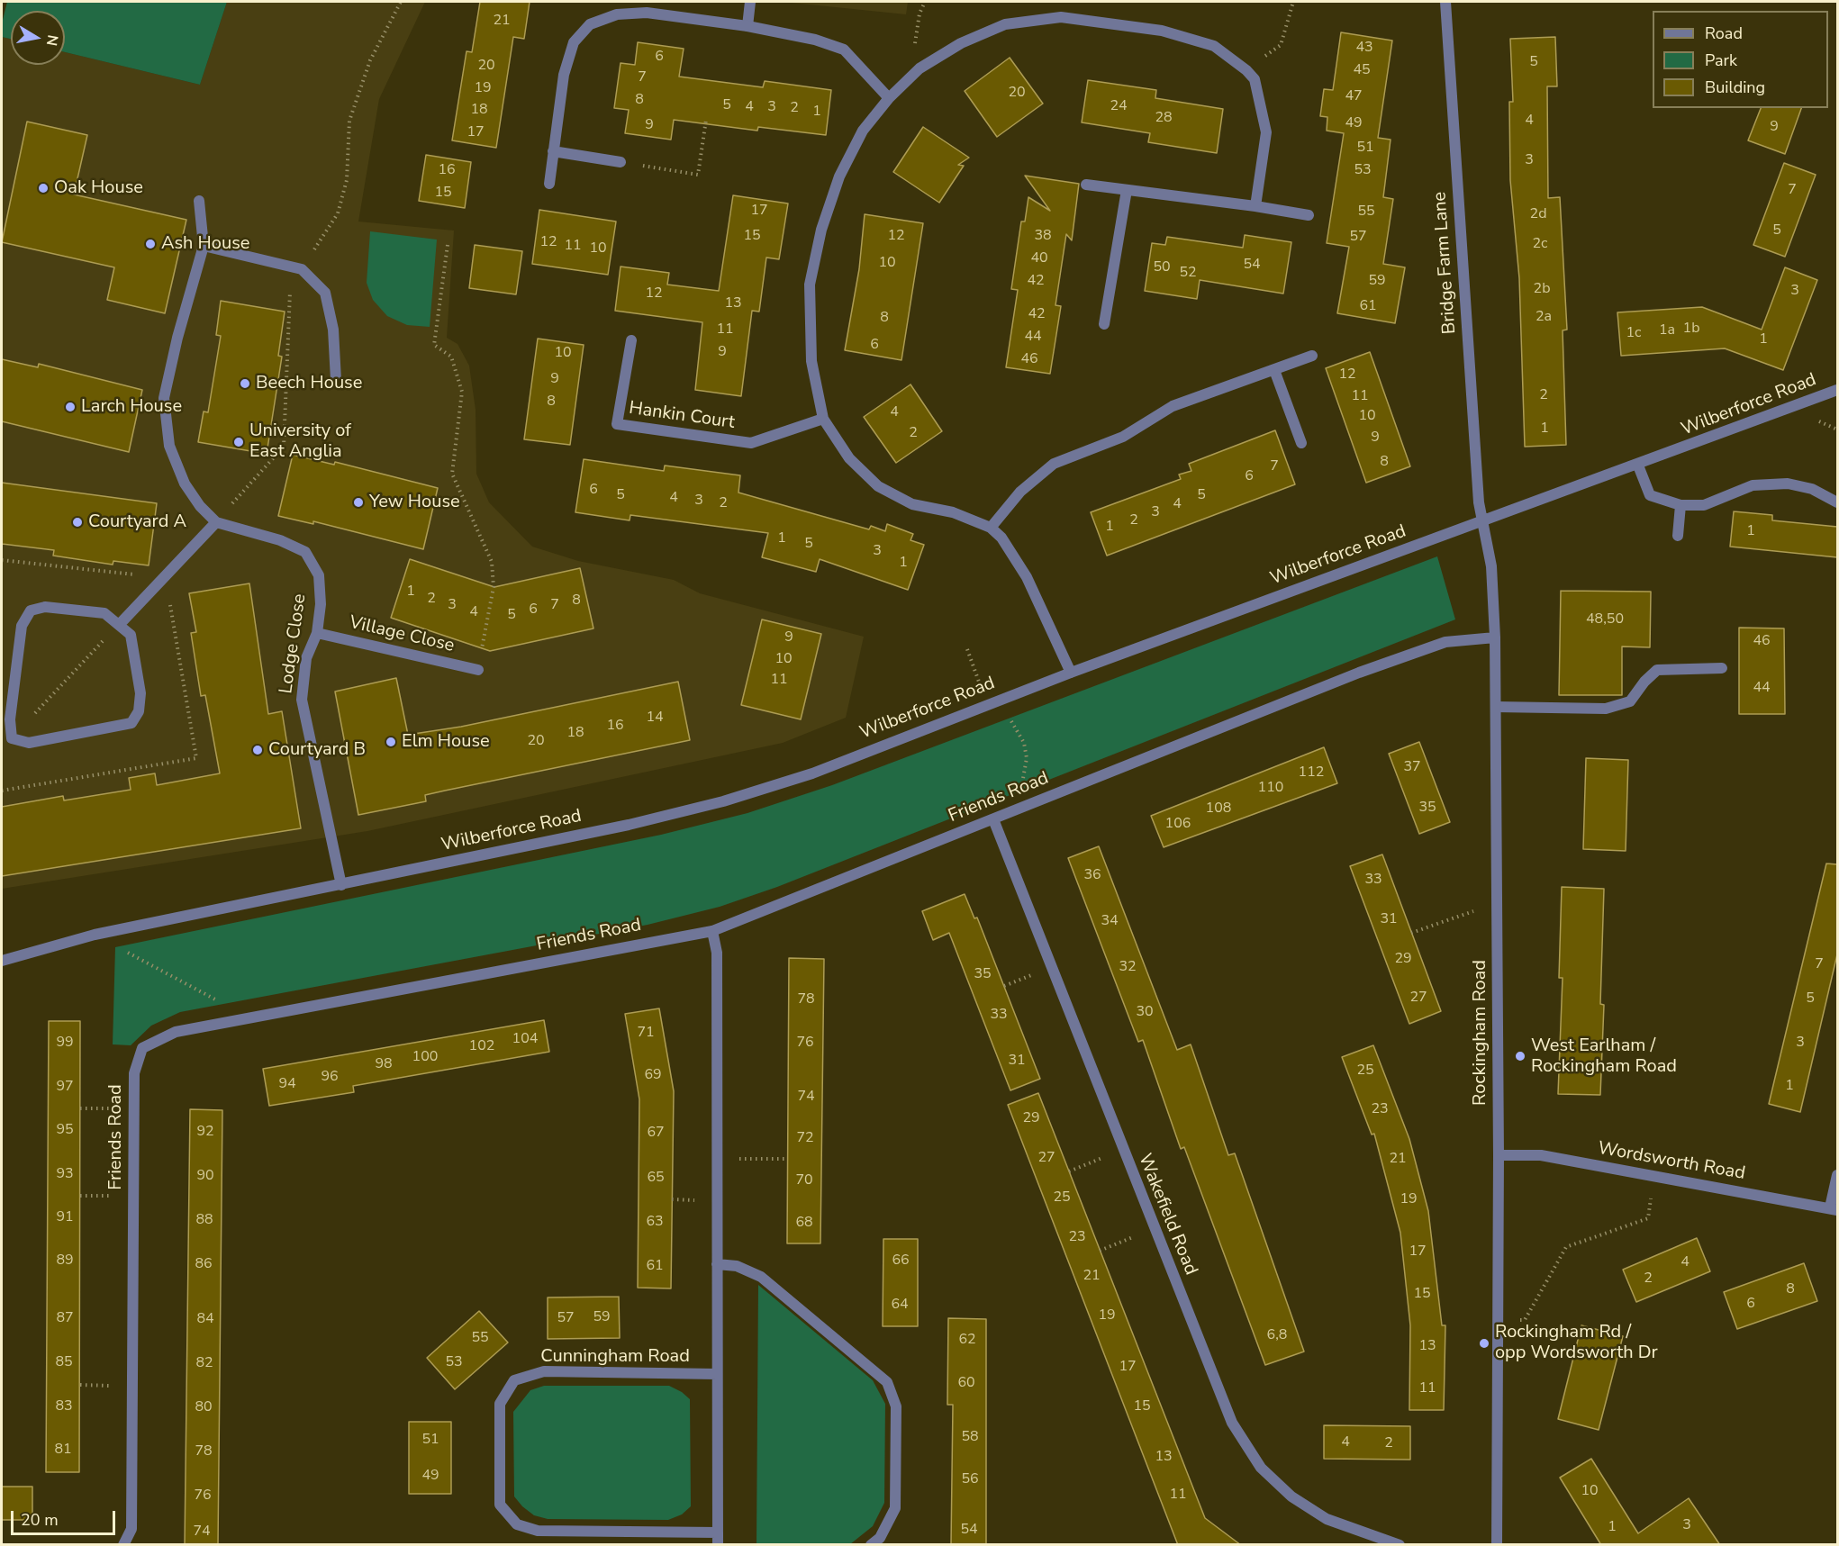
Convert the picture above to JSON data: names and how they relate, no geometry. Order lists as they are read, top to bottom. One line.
{"streets":{"street":["Bridge Farm Lane","Wilberforce Road","Hankin Court","Village Close","Lodge Close","Friends Road","Rockingham Road","Wordsworth Road","Wakefield Road","Cunningham Road"]},"crossings":[["Bridge Farm Lane","Wilberforce Road"],["Bridge Farm Lane","Rockingham Road"],["Wilberforce Road","Lodge Close"],["Wilberforce Road","Rockingham Road"],["Village Close","Lodge Close"],["Friends Road","Rockingham Road"],["Friends Road","Wakefield Road"],["Rockingham Road","Wordsworth Road"]],"places":["Oak House","Ash House","Beech House","Larch House","University of East Anglia","Yew House","Courtyard A","Elm House","Courtyard B","West Earlham / Rockingham Road","Rockingham Rd / opp Wordsworth Dr"],"house_numbers":["21","43","6","5","20","45","7","19","20","47","8","5","24","4","3","2","18","1","28","4","49","9","9","17","51","3","16","53","7","15","17","55","2d","5","15","12","38","57","12","2c","11","10","40","10","54","50","52","42","59","2b","3","12","13","61","42","2a","8","1b","11","1a","1c","44","1","6","9","10","46","12","9","2","11","8","4","10","1","2","9","8","7","6","6","5","5","4","3","2","4","3","2","1","1","1","5","3","1","1","2","8","3","7","6","4","5","48,50","9","46","10","11","44","14","16","18","20","37","112","110","35","108","106","36","33","31","34","29","7","32","35","27","5","78","30","33","71","104","99","76","3","102","100","31","98","25","69","96","94","1","97","74","23","29","95","92","67","72","27","21","93","90","65","70","25","19","91","88","63","68","23","17","89","66","4","86","61","21","2","8","15","6","64","19","59","87","57","84","6,8","55","62","13","85","53","82","17","60","11","83","15","80","58","51","4","2","81","78","13","49","56","10","11","76","3","1","54","74"],"legend":["Road","Park","Building"],"scale_bar":"20 m","north":"right"}
